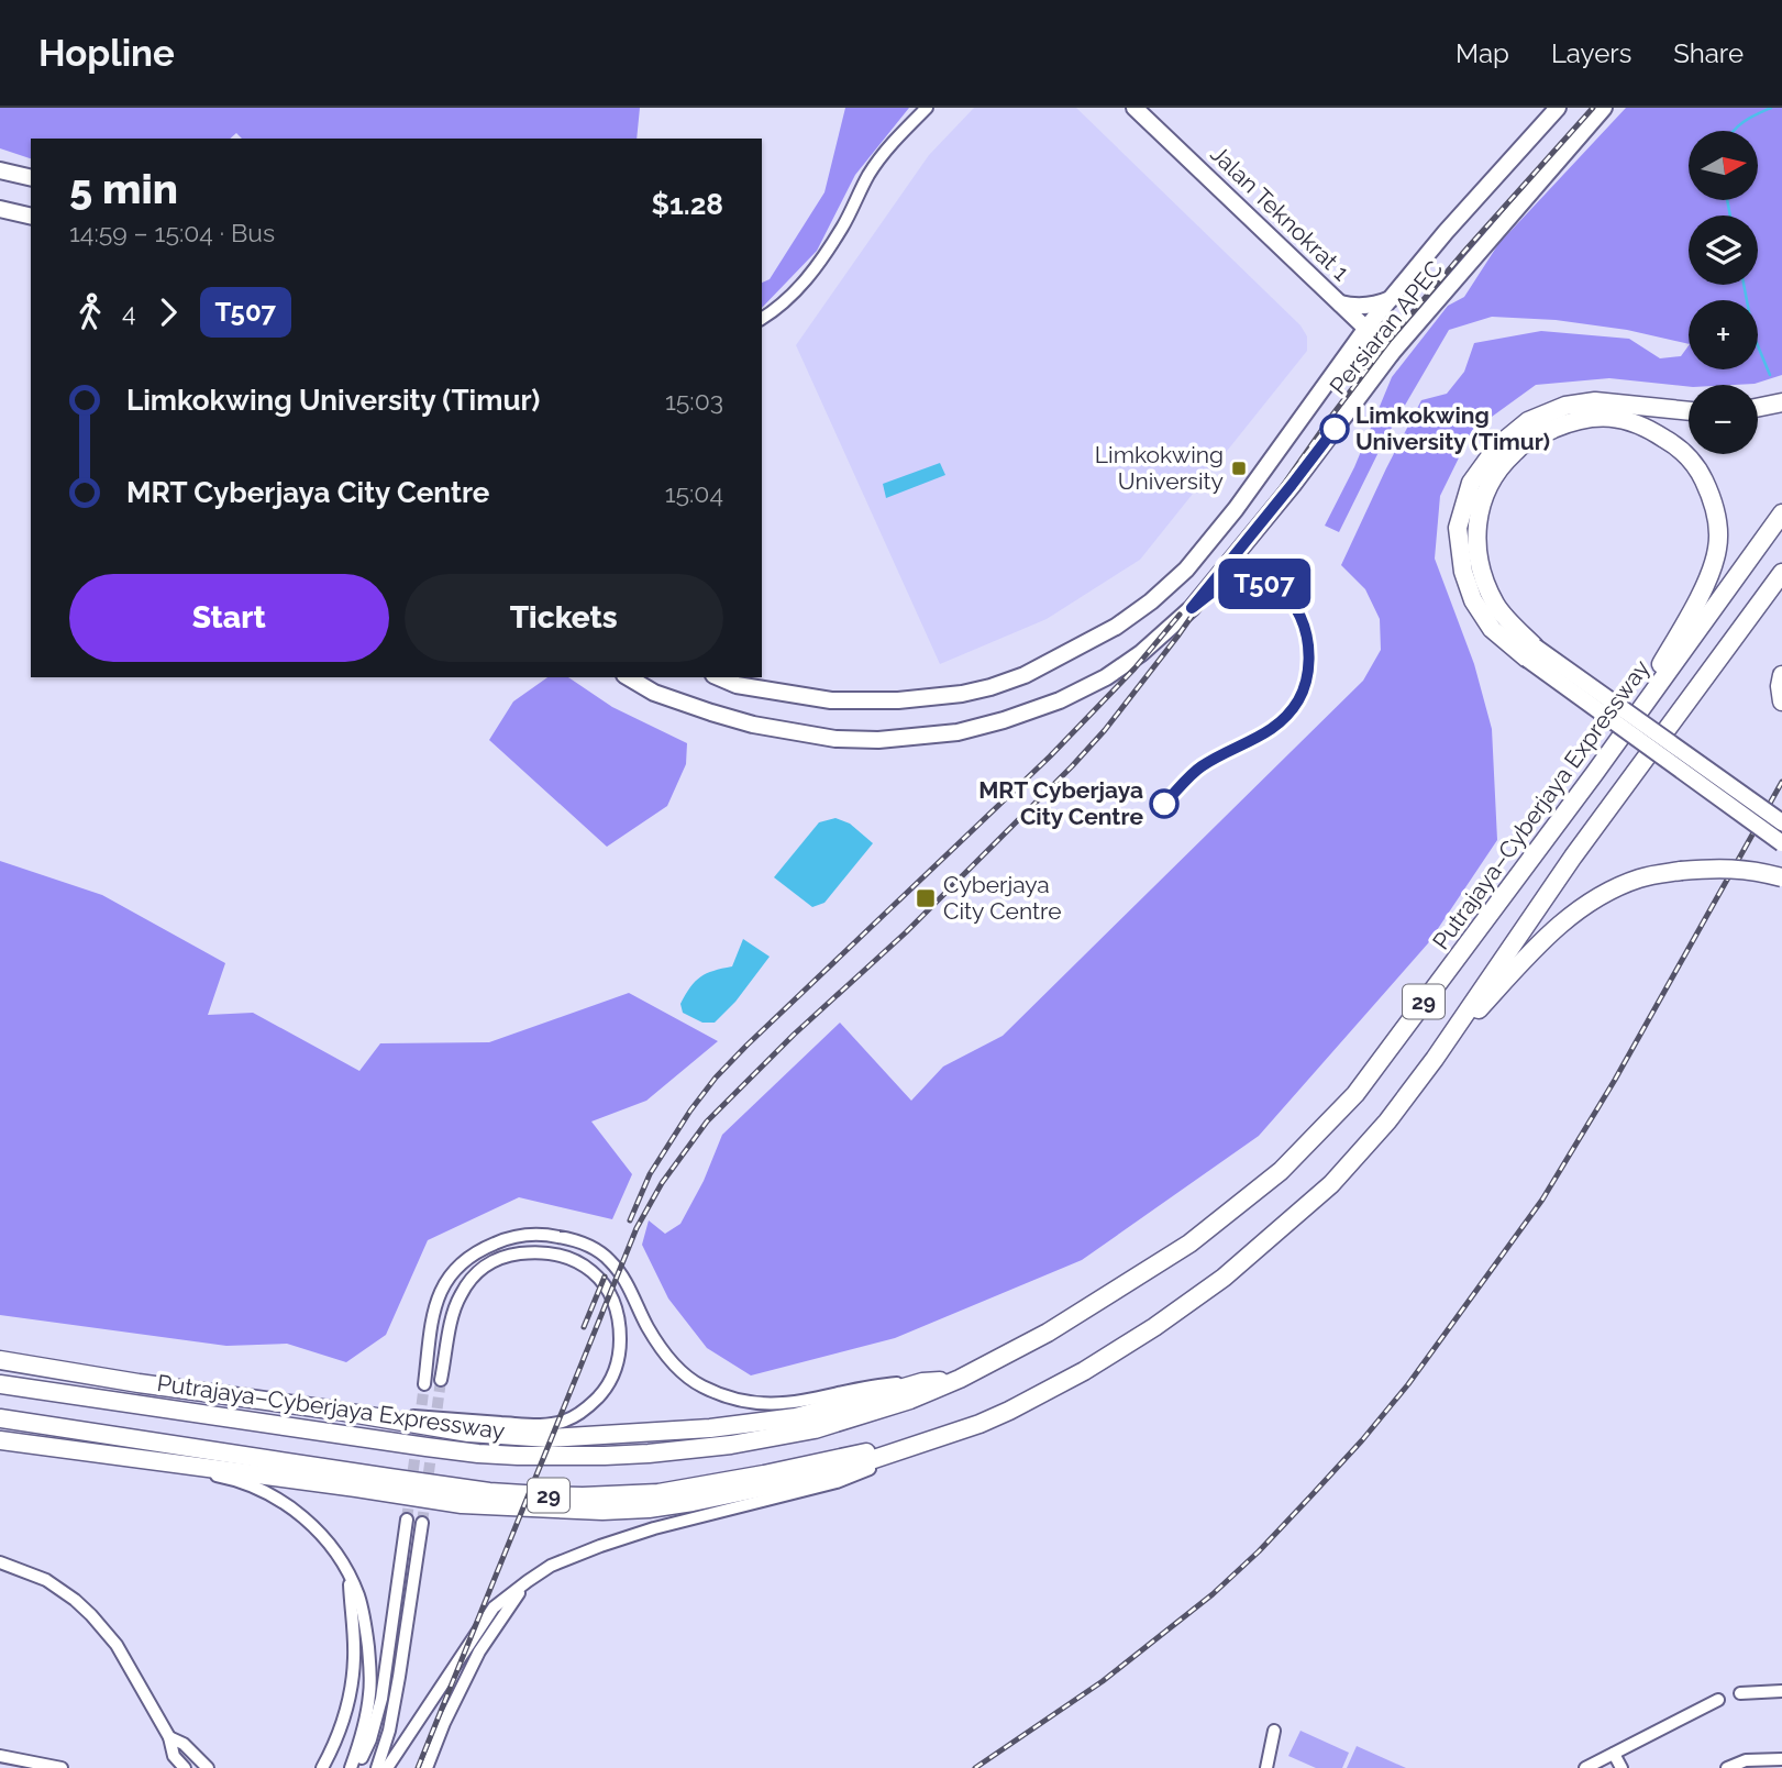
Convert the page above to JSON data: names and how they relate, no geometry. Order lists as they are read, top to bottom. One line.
{"streets":{"highway":["Putrajaya–Cyberjaya Expressway","29"],"main road":["Jalan Teknokrat 1","Persiaran APEC"]},"crossings":[["Jalan Teknokrat 1","Persiaran APEC"]],"places":{"other":["Limkokwing University (Timur)","MRT Cyberjaya City Centre"],"transit":["Limkokwing University","Cyberjaya City Centre"]},"lines":["bus line T507"],"north":"right","page":{"header":"Hopline","nav":["Map","Layers","Share"],"on_map":"T507","map_buttons":["+","−"],"heading":["5 min","14:59 – 15:04 · Bus","$1.28"],"legs":["4","T507"],"list":[{"name":"Limkokwing University (Timur)","value":"15:03"},{"name":"MRT Cyberjaya City Centre","value":"15:04"}],"buttons":["Start","Tickets"]}}
